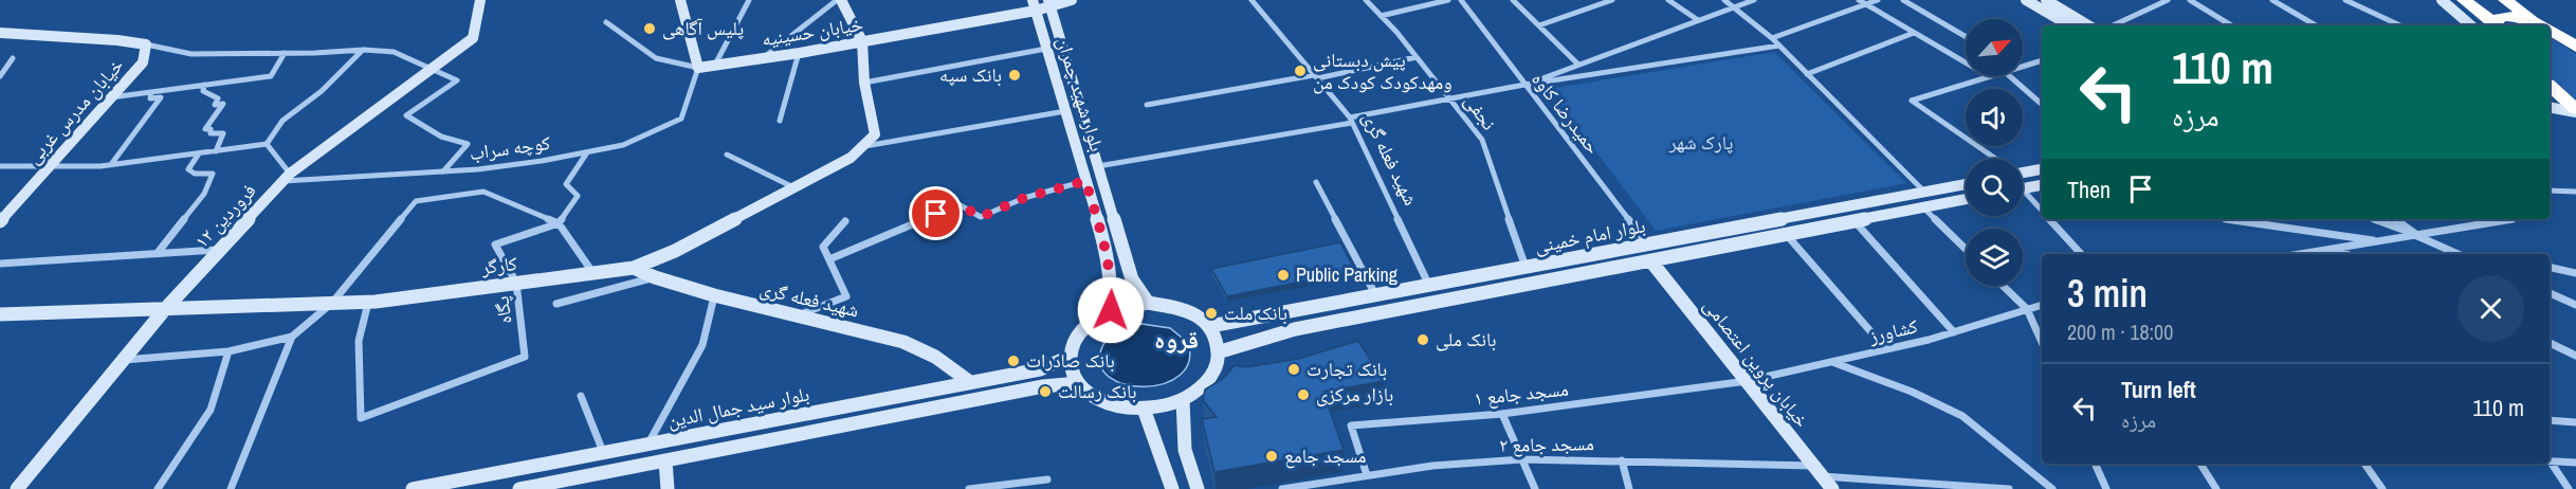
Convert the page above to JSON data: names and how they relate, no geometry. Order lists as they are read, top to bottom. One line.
{"streets":{"main road":["خیابان حسینیه","بلوار شهید چمران","خیابان مدرس غربی","شهید فعله گری","۱۲ فروردین","بلوار امام خمینی","کارگر","خیابان پروین اعتصامی","بلوار سید جمال الدین"],"street":["نجفی","حمیدرضا کاوه","کوچه سراب","پگاه","کشاورز","مسجد جامع ۱","مسجد جامع ۲"]},"crossings":[["خیابان حسینیه","بلوار شهید چمران"],["خیابان حسینیه","کوچه سراب"],["خیابان حسینیه","کارگر"],["بلوار شهید چمران","بلوار امام خمینی"],["بلوار شهید چمران","بلوار سید جمال الدین"],["نجفی","بلوار امام خمینی"],["حمیدرضا کاوه","بلوار امام خمینی"],["کوچه سراب","۱۲ فروردین"],["شهید فعله گری","بلوار امام خمینی"],["شهید فعله گری","کارگر"],["شهید فعله گری","بلوار سید جمال الدین"],["۱۲ فروردین","کارگر"],["بلوار امام خمینی","خیابان پروین اعتصامی"],["بلوار امام خمینی","بلوار سید جمال الدین"],["کارگر","پگاه"],["کشاورز","خیابان پروین اعتصامی"],["کشاورز","مسجد جامع ۱"],["خیابان پروین اعتصامی","مسجد جامع ۱"],["خیابان پروین اعتصامی","مسجد جامع ۲"],["مسجد جامع ۱","مسجد جامع ۲"]],"districts":["قروه"],"parks":["پارک شهر"],"places":["پلیس آگاهی","پیش دبستانی ومهدکودک کودک من","بانک سپه","Public Parking","بانک ملت","بانک ملی","بانک صادرات","بانک تجارت","بانک رسالت","بازار مرکزی","مسجد جامع"],"north":"top right","page":{"turn":["110 m","مرزه"],"then":"Then","heading":["3 min","200 m · 18:00"],"list":[{"name":"Turn left","note":"مرزه","value":"110 m"}]}}
